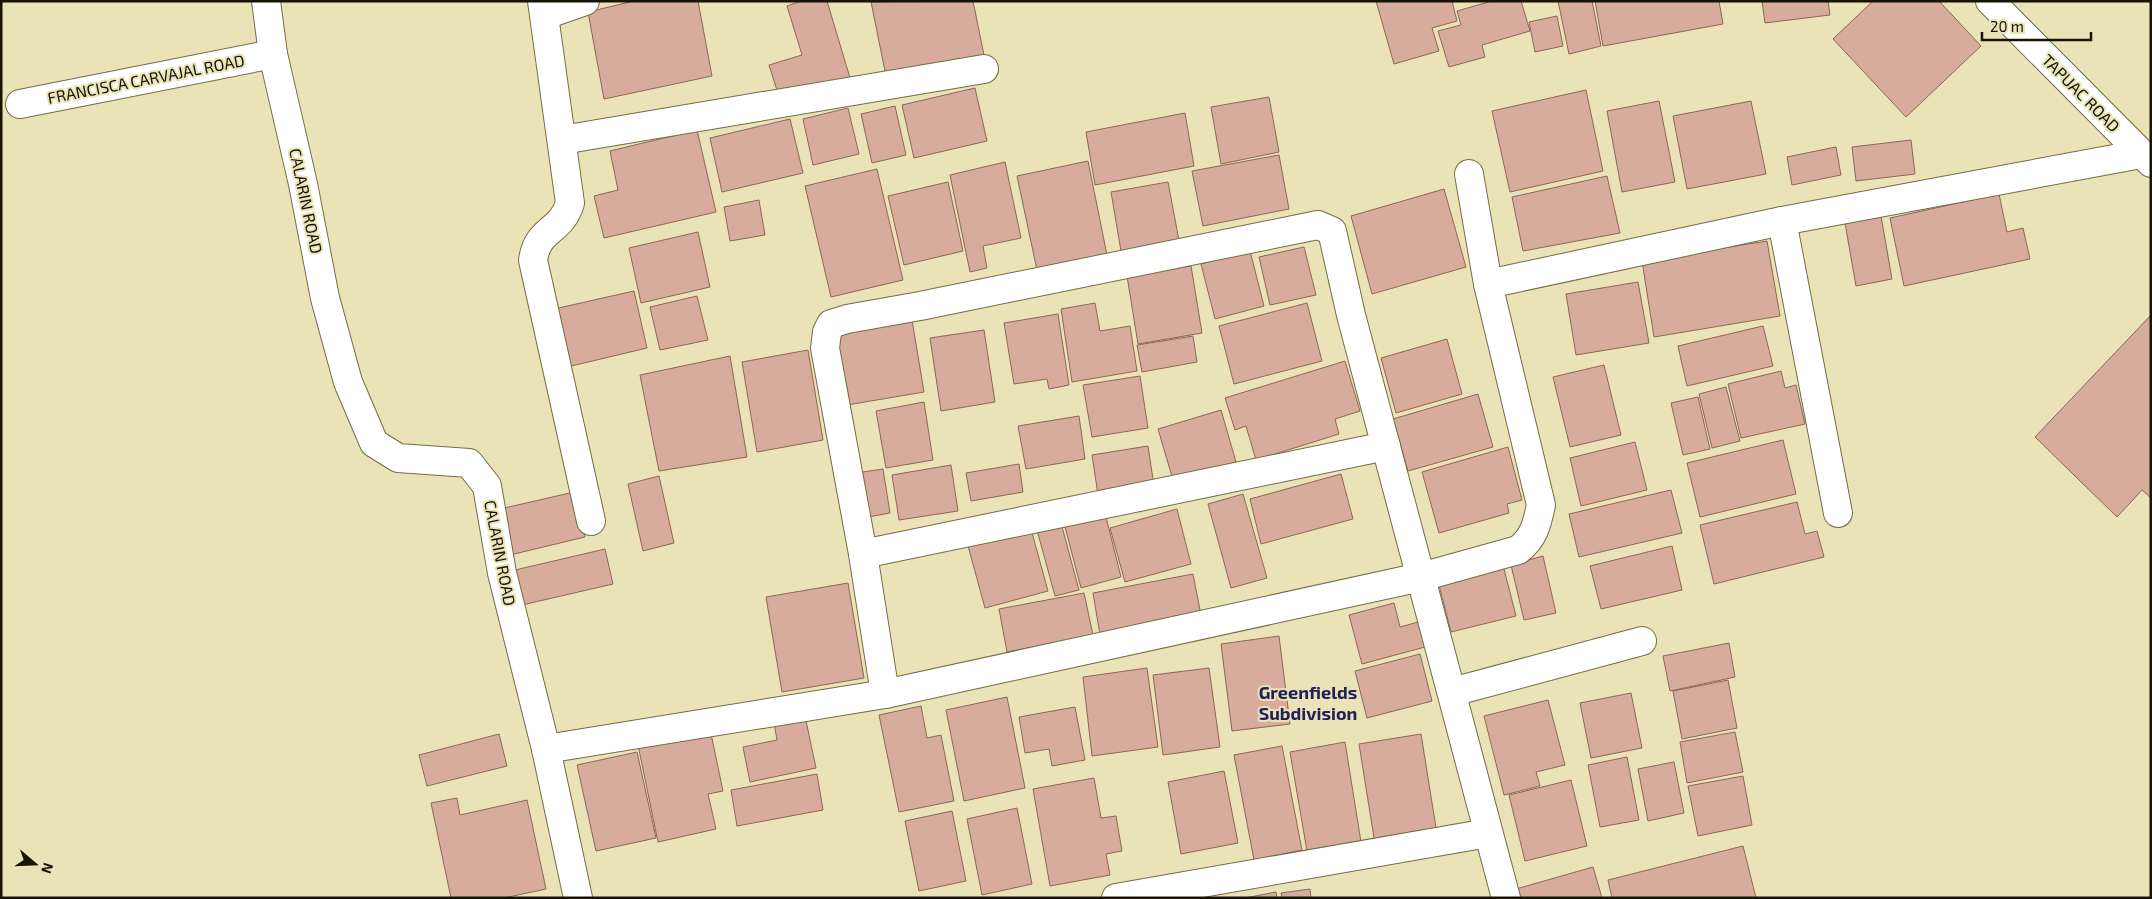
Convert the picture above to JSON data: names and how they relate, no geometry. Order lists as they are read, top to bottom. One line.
{"streets":{"street":["FRANCISCA CARVAJAL ROAD","TAPUAC ROAD","CALARIN ROAD"]},"crossings":[["FRANCISCA CARVAJAL ROAD","CALARIN ROAD"]],"districts":["Greenfields Subdivision"],"scale_bar":"20 m","north":"right"}
